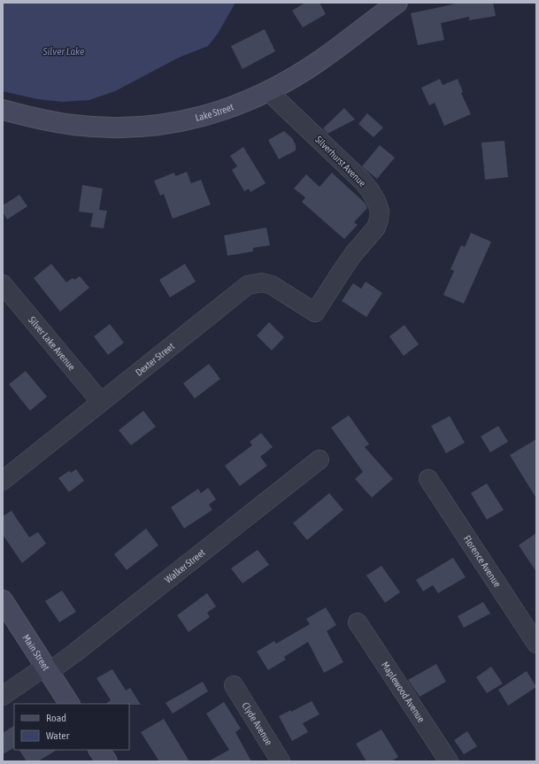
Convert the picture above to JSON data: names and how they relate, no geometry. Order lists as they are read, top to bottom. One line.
{"streets":{"street":["Lake Street","Silverhurst Avenue","Silver Lake Avenue","Dexter Street","Florence Avenue","Walker Street","Main Street","Maplewood Avenue","Clyde Avenue"]},"crossings":[["Lake Street","Silverhurst Avenue"],["Silverhurst Avenue","Dexter Street"],["Silver Lake Avenue","Dexter Street"],["Walker Street","Main Street"]],"water":["Silver Lake"],"legend":["Road","Water"]}
